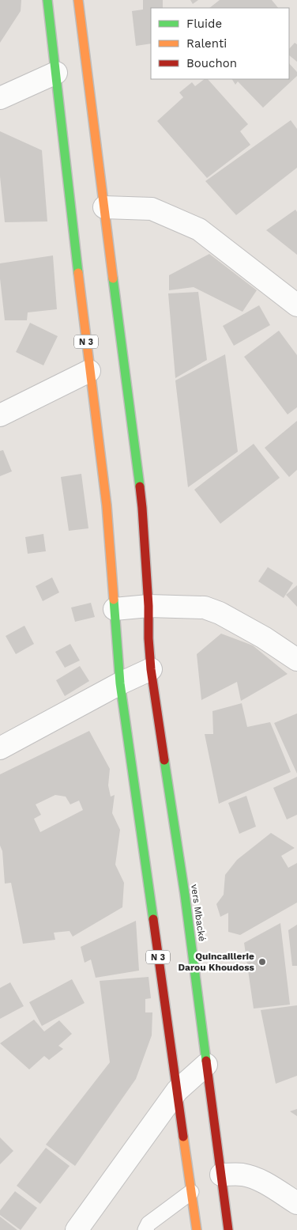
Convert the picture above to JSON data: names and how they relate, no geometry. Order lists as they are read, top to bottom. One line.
{"streets":{"main road":["N 3","vers Mbacké"]},"places":["Quincaillerie Darou Khoudoss"],"legend":["Fluide","Ralenti","Bouchon"]}
